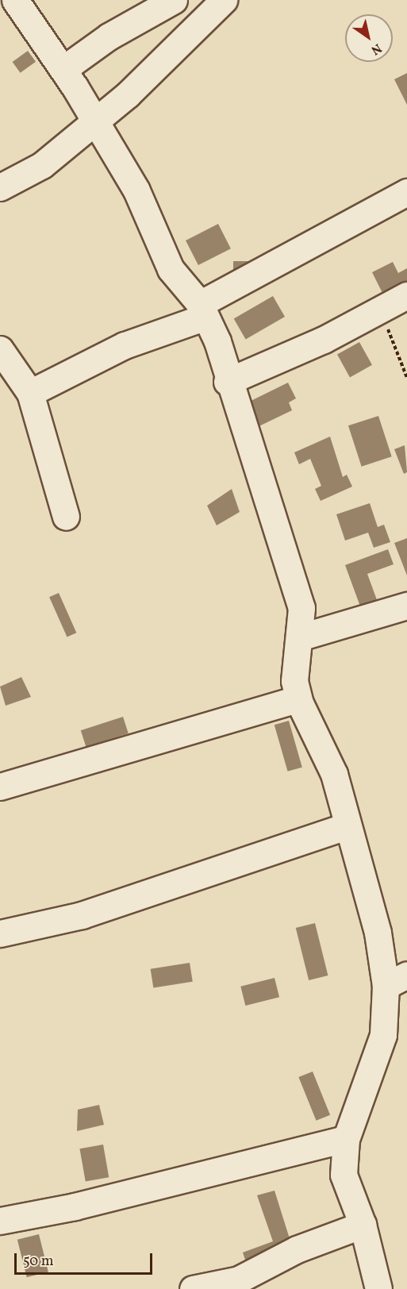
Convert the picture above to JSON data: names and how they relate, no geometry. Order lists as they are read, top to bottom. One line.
{"scale_bar":"50 m","north":"bottom right"}
